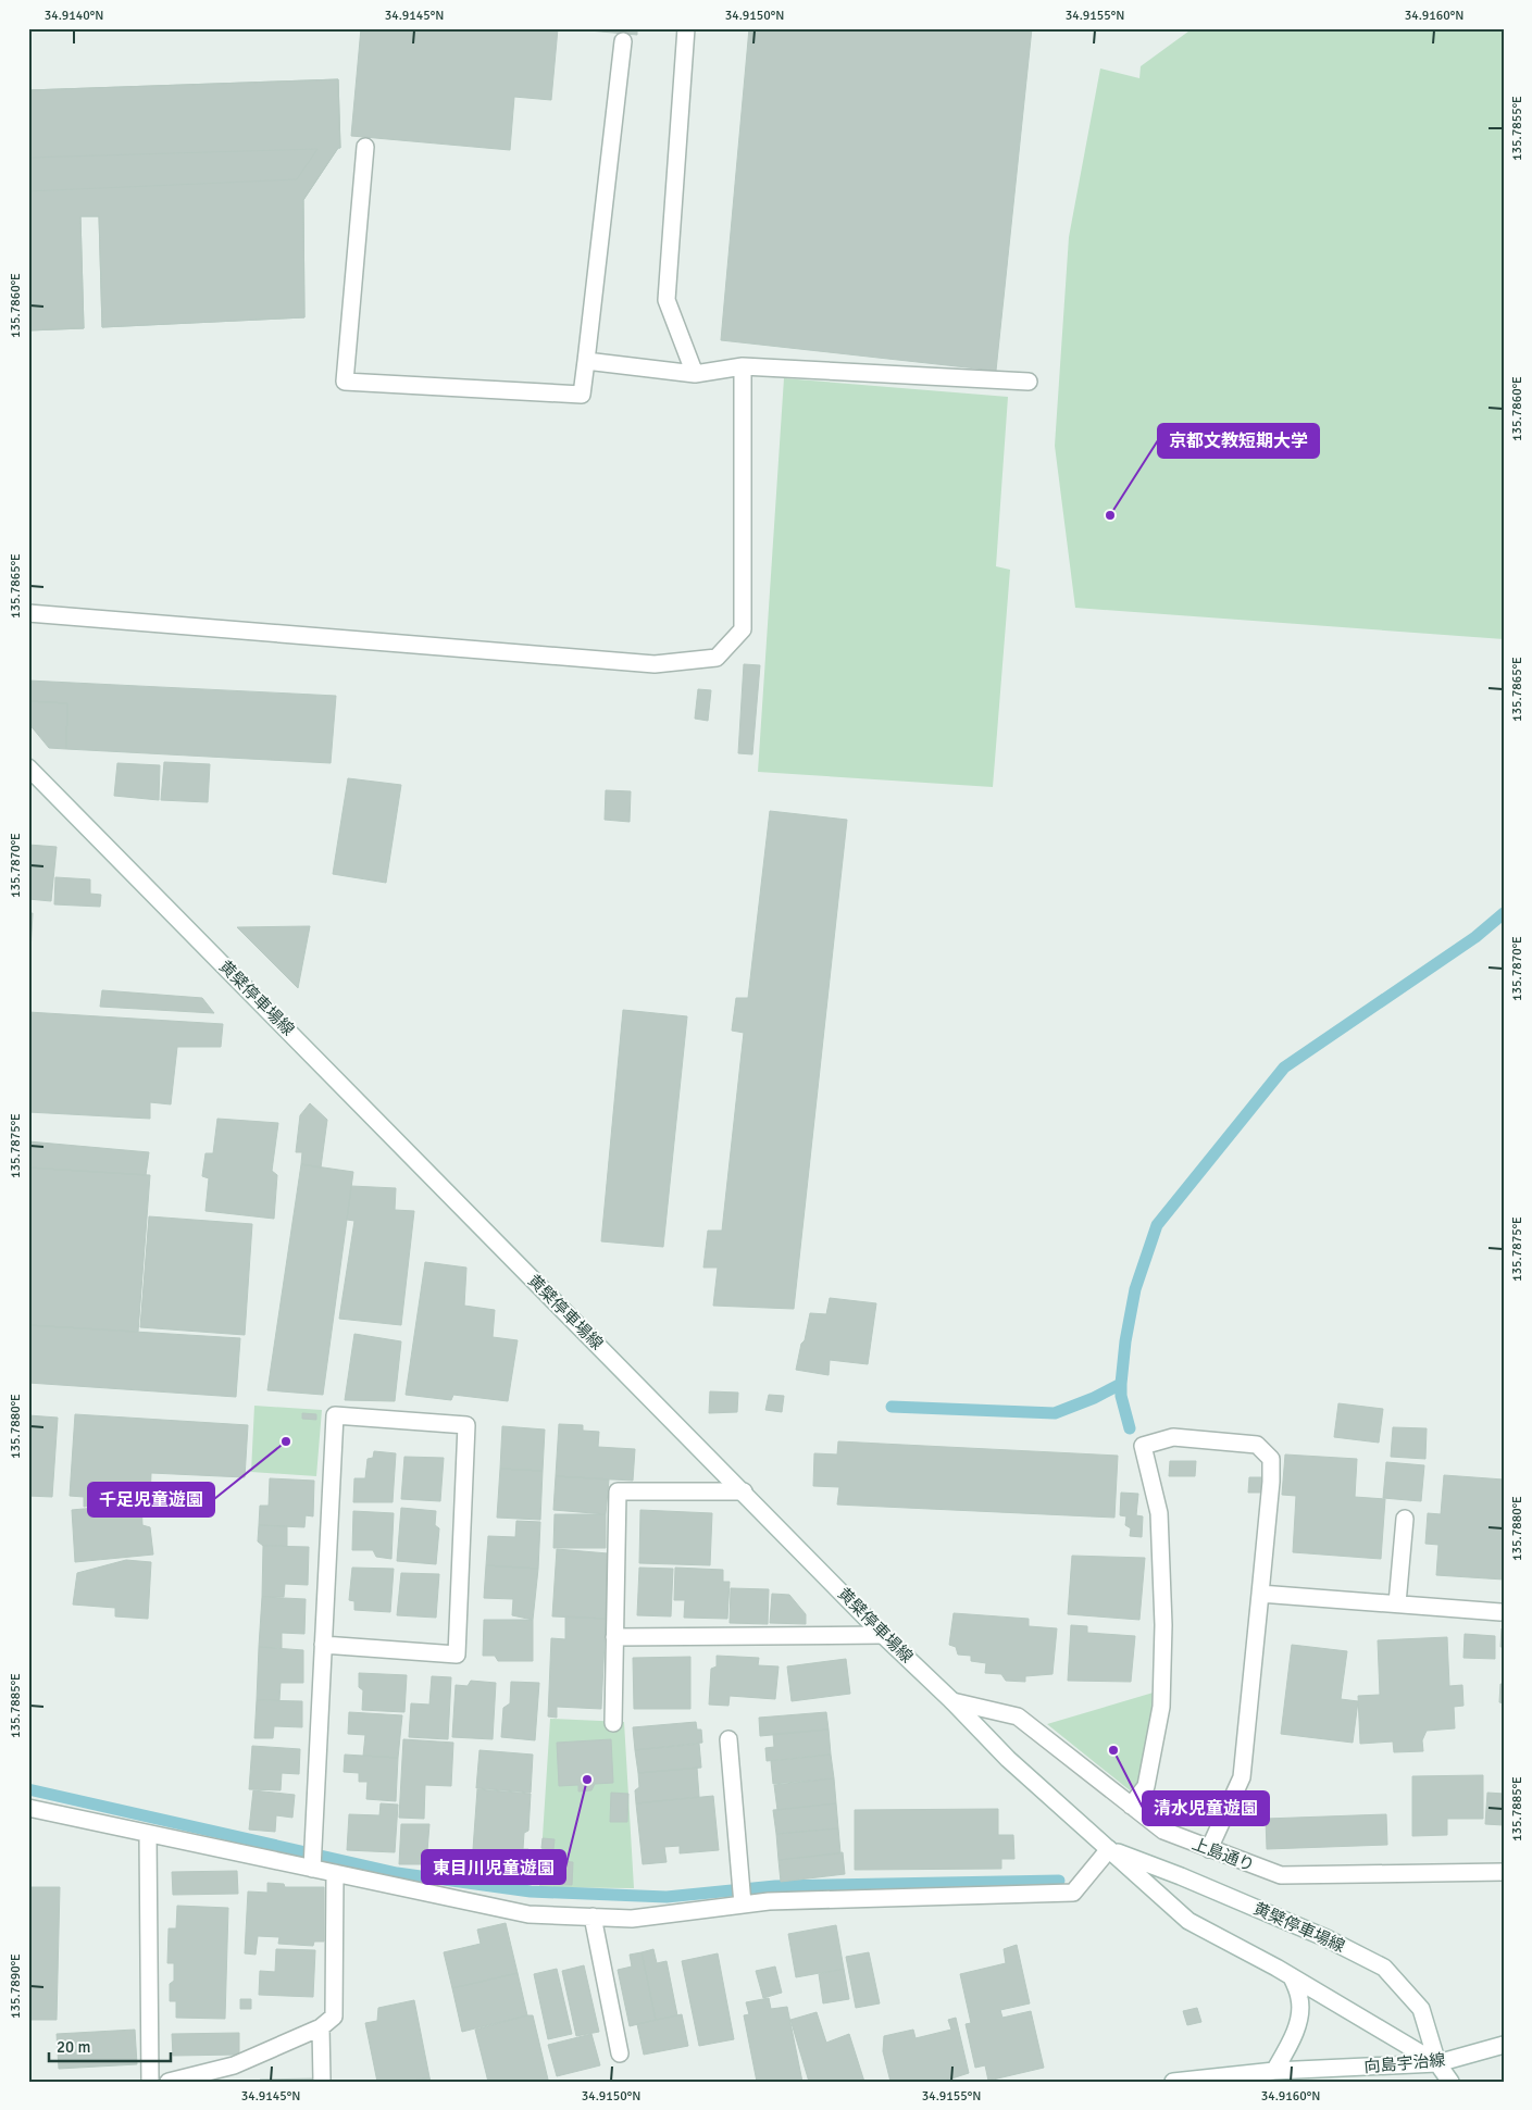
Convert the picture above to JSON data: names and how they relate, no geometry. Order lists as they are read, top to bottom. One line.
{"streets":{"street":["黄檗停車場線","上島通り","向島宇治線"]},"crossings":[["黄檗停車場線","上島通り"],["黄檗停車場線","向島宇治線"]],"places":["京都文教短期大学","千足児童遊園","清水児童遊園","東目川児童遊園"],"scale_bar":"20 m","coordinates":["34.9140°N","34.9145°N","34.9150°N","34.9155°N","34.9160°N","135.7855°E","135.7860°E","135.7865°E","135.7870°E","135.7875°E","135.7880°E","135.7885°E","135.7890°E"]}
